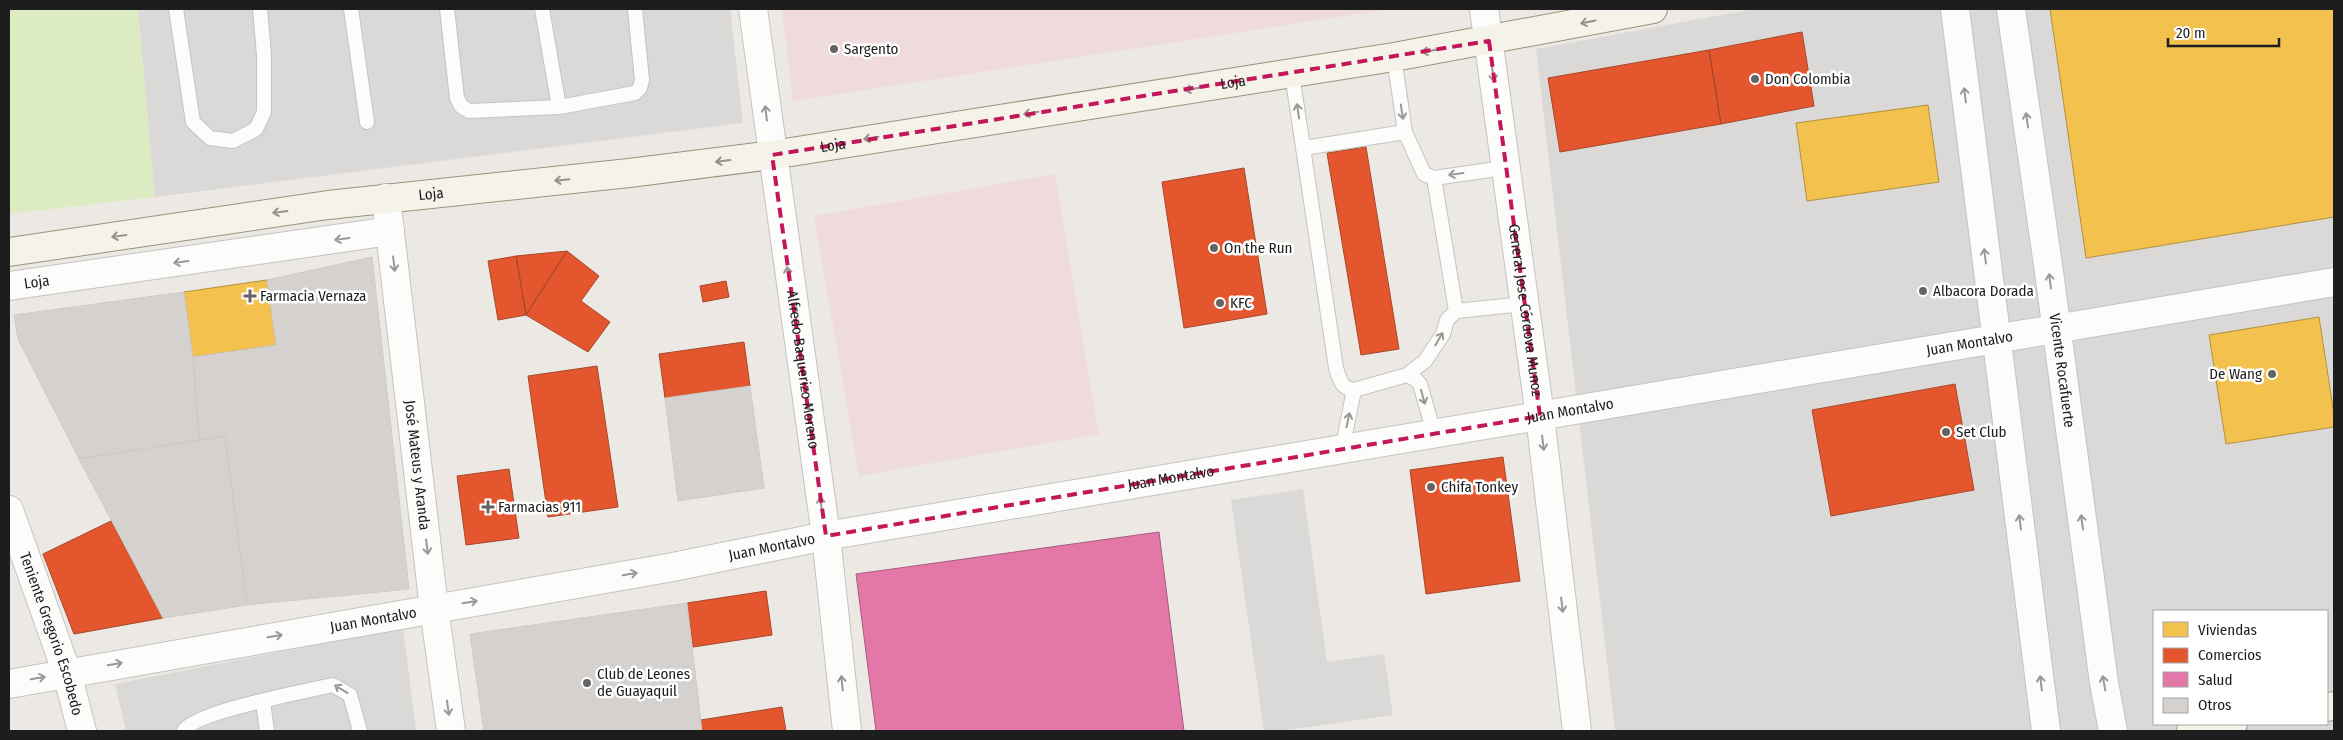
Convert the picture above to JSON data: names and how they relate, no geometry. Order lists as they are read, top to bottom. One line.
{"streets":{"main road":["Loja"],"street":["General Jose Córdova Munoz","Juan Montalvo","Alfredo Baquerizo Moreno","Vicente Rocafuerte","José Mateus y Aranda","Teniente Gregorio Escobedo"]},"crossings":[["Loja","General Jose Córdova Munoz"],["Loja","Alfredo Baquerizo Moreno"],["Loja","José Mateus y Aranda"],["General Jose Córdova Munoz","Juan Montalvo"],["Juan Montalvo","Alfredo Baquerizo Moreno"],["Juan Montalvo","Vicente Rocafuerte"],["Juan Montalvo","José Mateus y Aranda"],["Juan Montalvo","Teniente Gregorio Escobedo"]],"one_way":["Loja","General Jose Córdova Munoz","Juan Montalvo","Alfredo Baquerizo Moreno","José Mateus y Aranda"],"places":{"other":["Sargento","Don Colombia","On the Run","Albacora Dorada","KFC","De Wang","Set Club","Chifa Tonkey","Club de Leones de Guayaquil"],"health":["Farmacia Vernaza","Farmacias 911"]},"legend":["Viviendas","Comercios","Salud","Otros"],"scale_bar":"20 m"}
